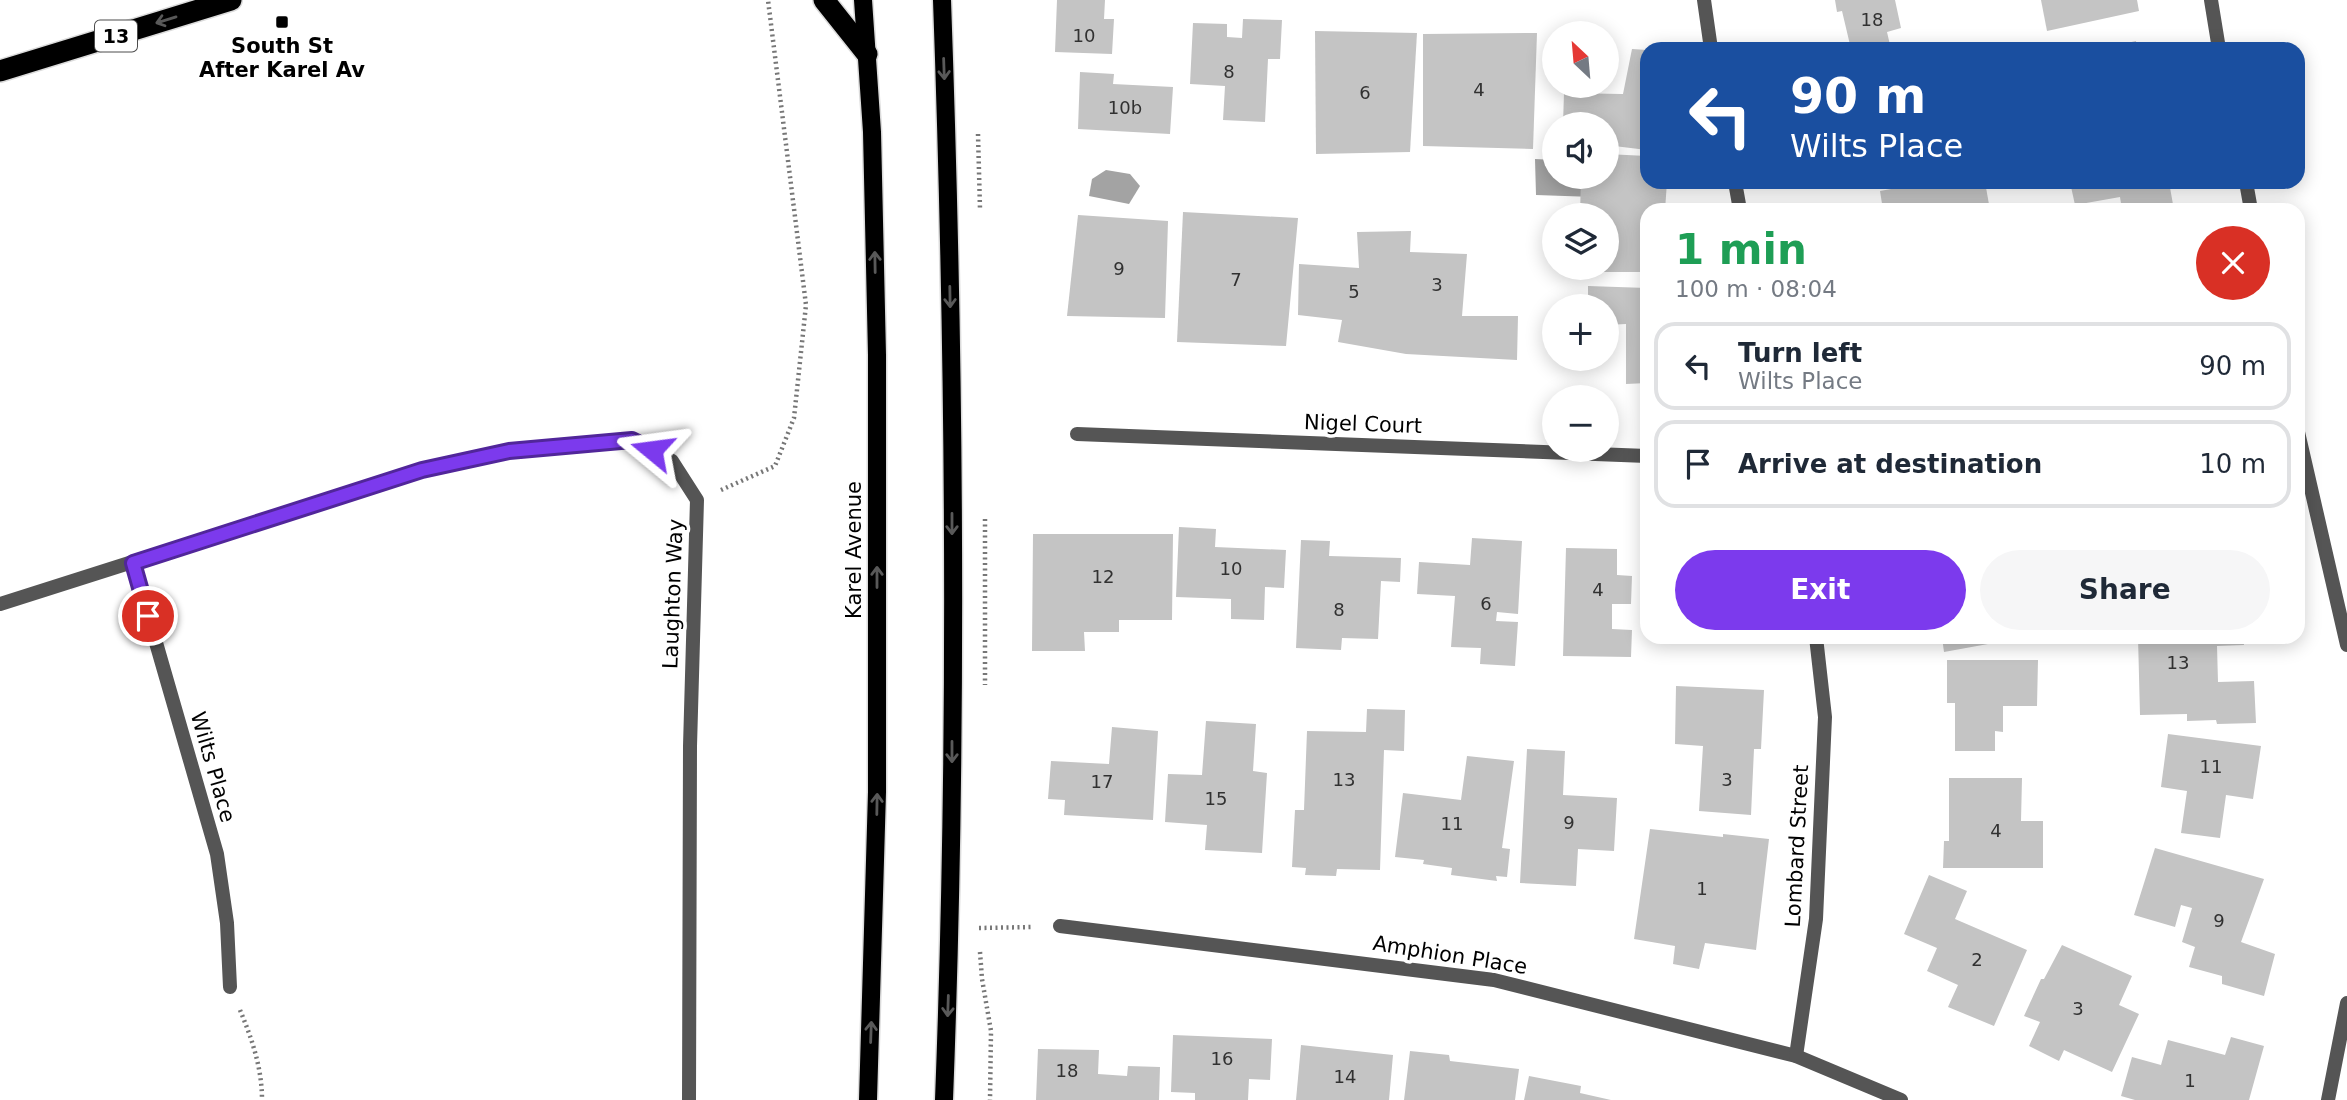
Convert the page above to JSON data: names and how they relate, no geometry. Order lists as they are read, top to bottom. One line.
{"streets":{"highway":["13"],"main road":["Karel Avenue"],"street":["Nigel Court","Laughton Way","Wilts Place","Lombard Street","Amphion Place"]},"crossings":[["Laughton Way","Wilts Place"],["Lombard Street","Amphion Place"]],"places":{"transit":["South St After Karel Av"]},"house_numbers":["18","10","8","4","6","10b","9","7","3","5","10","12","4","6","8","13","11","13","3","17","15","9","11","4","1","9","2","3","16","18","14","1"],"north":"top left","page":{"map_buttons":["+","−"],"turn":["90 m","Wilts Place"],"heading":["1 min","100 m · 08:04"],"list":[{"name":"Turn left","note":"Wilts Place","value":"90 m"},{"name":"Arrive at destination","value":"10 m"}],"buttons":["Exit","Share"]}}
